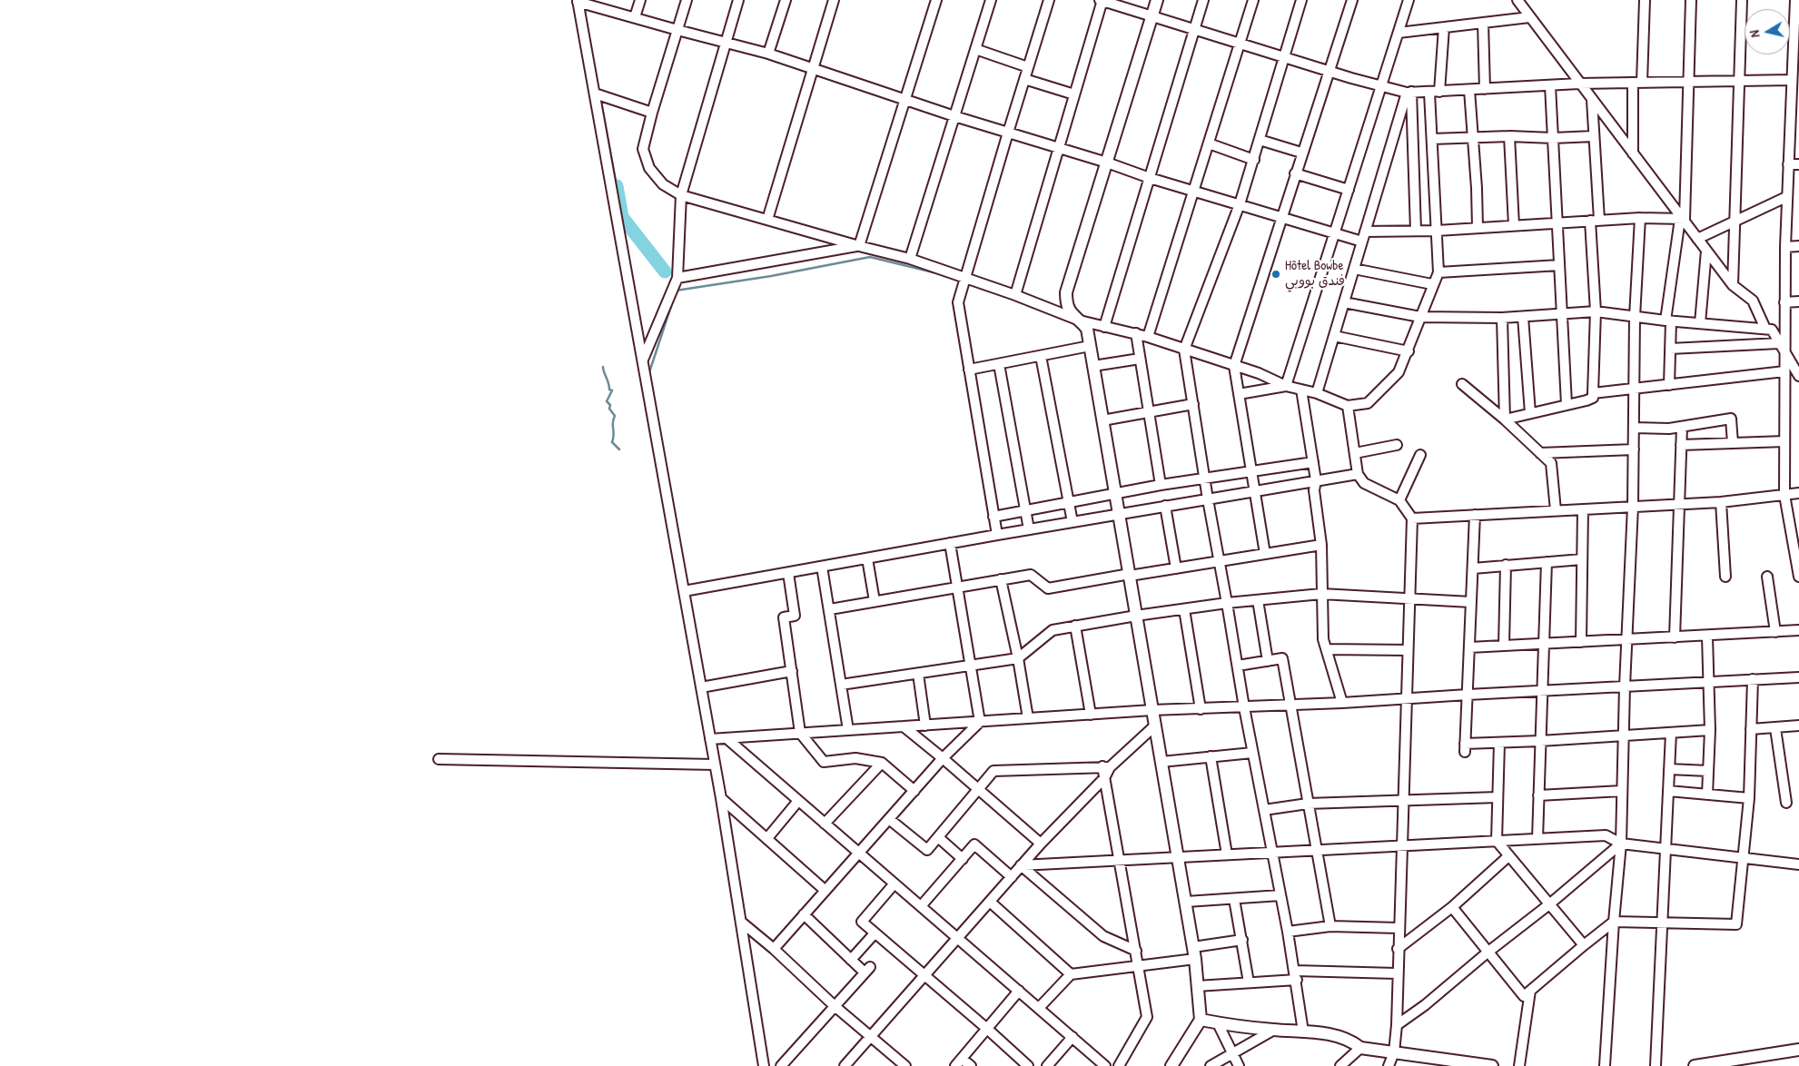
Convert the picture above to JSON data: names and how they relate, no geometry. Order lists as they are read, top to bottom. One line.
{"places":["Hôtel Bowbe فندق بووبي"],"north":"left"}
